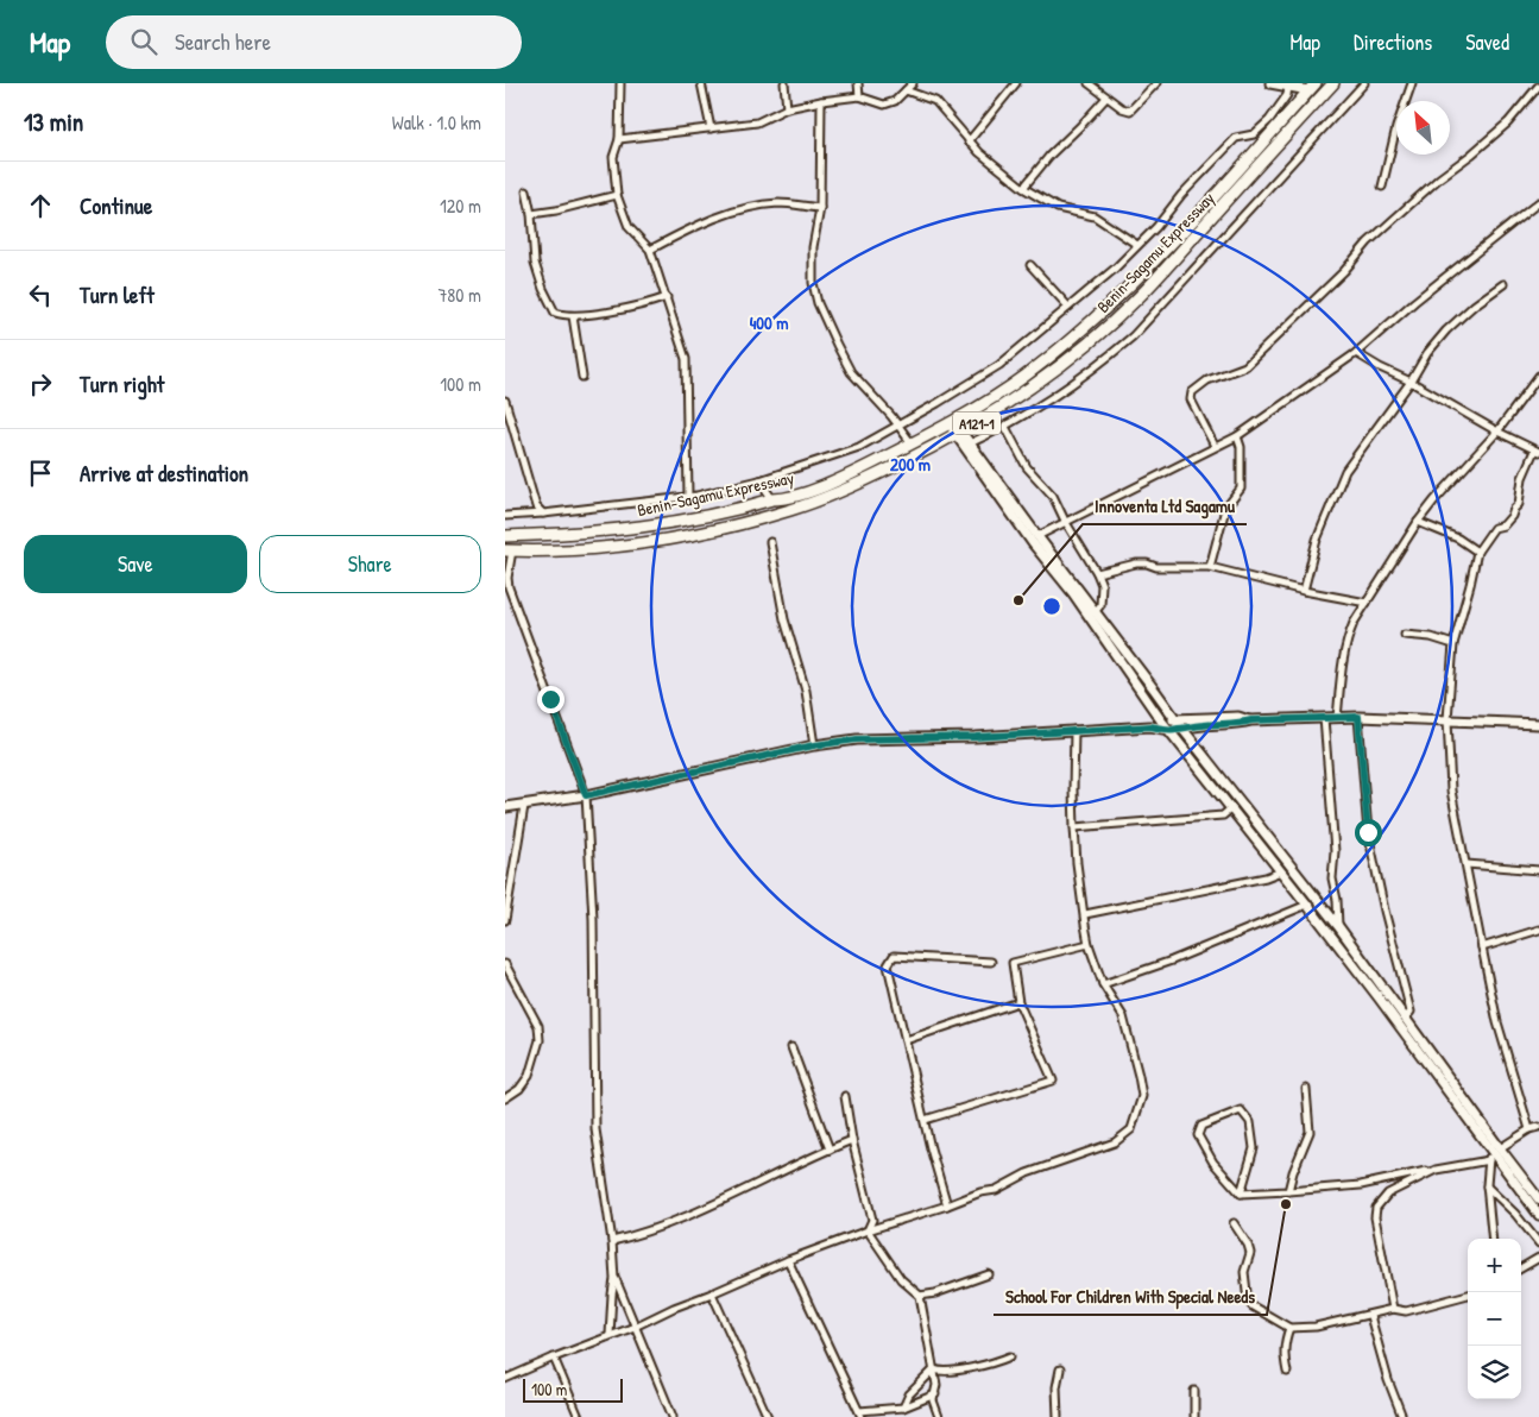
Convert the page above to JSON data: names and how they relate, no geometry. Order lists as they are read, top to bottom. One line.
{"streets":{"highway":["Benin-Sagamu Expressway","A121-1"]},"places":["Innoventa Ltd Sagamu","School For Children With Special Needs"],"scale_bar":"100 m","north":"top left","page":{"header":"Map","search":"Search here","nav":["Map","Directions","Saved"],"heading":["13 min","Walk · 1.0 km"],"list":[["Continue","120 m"],["Turn left","780 m"],["Turn right","100 m"],"Arrive at destination"],"buttons":["Save","Share"],"map_buttons":["+","−"],"scale":"100 m"},"rings":["400 m","200 m"]}
